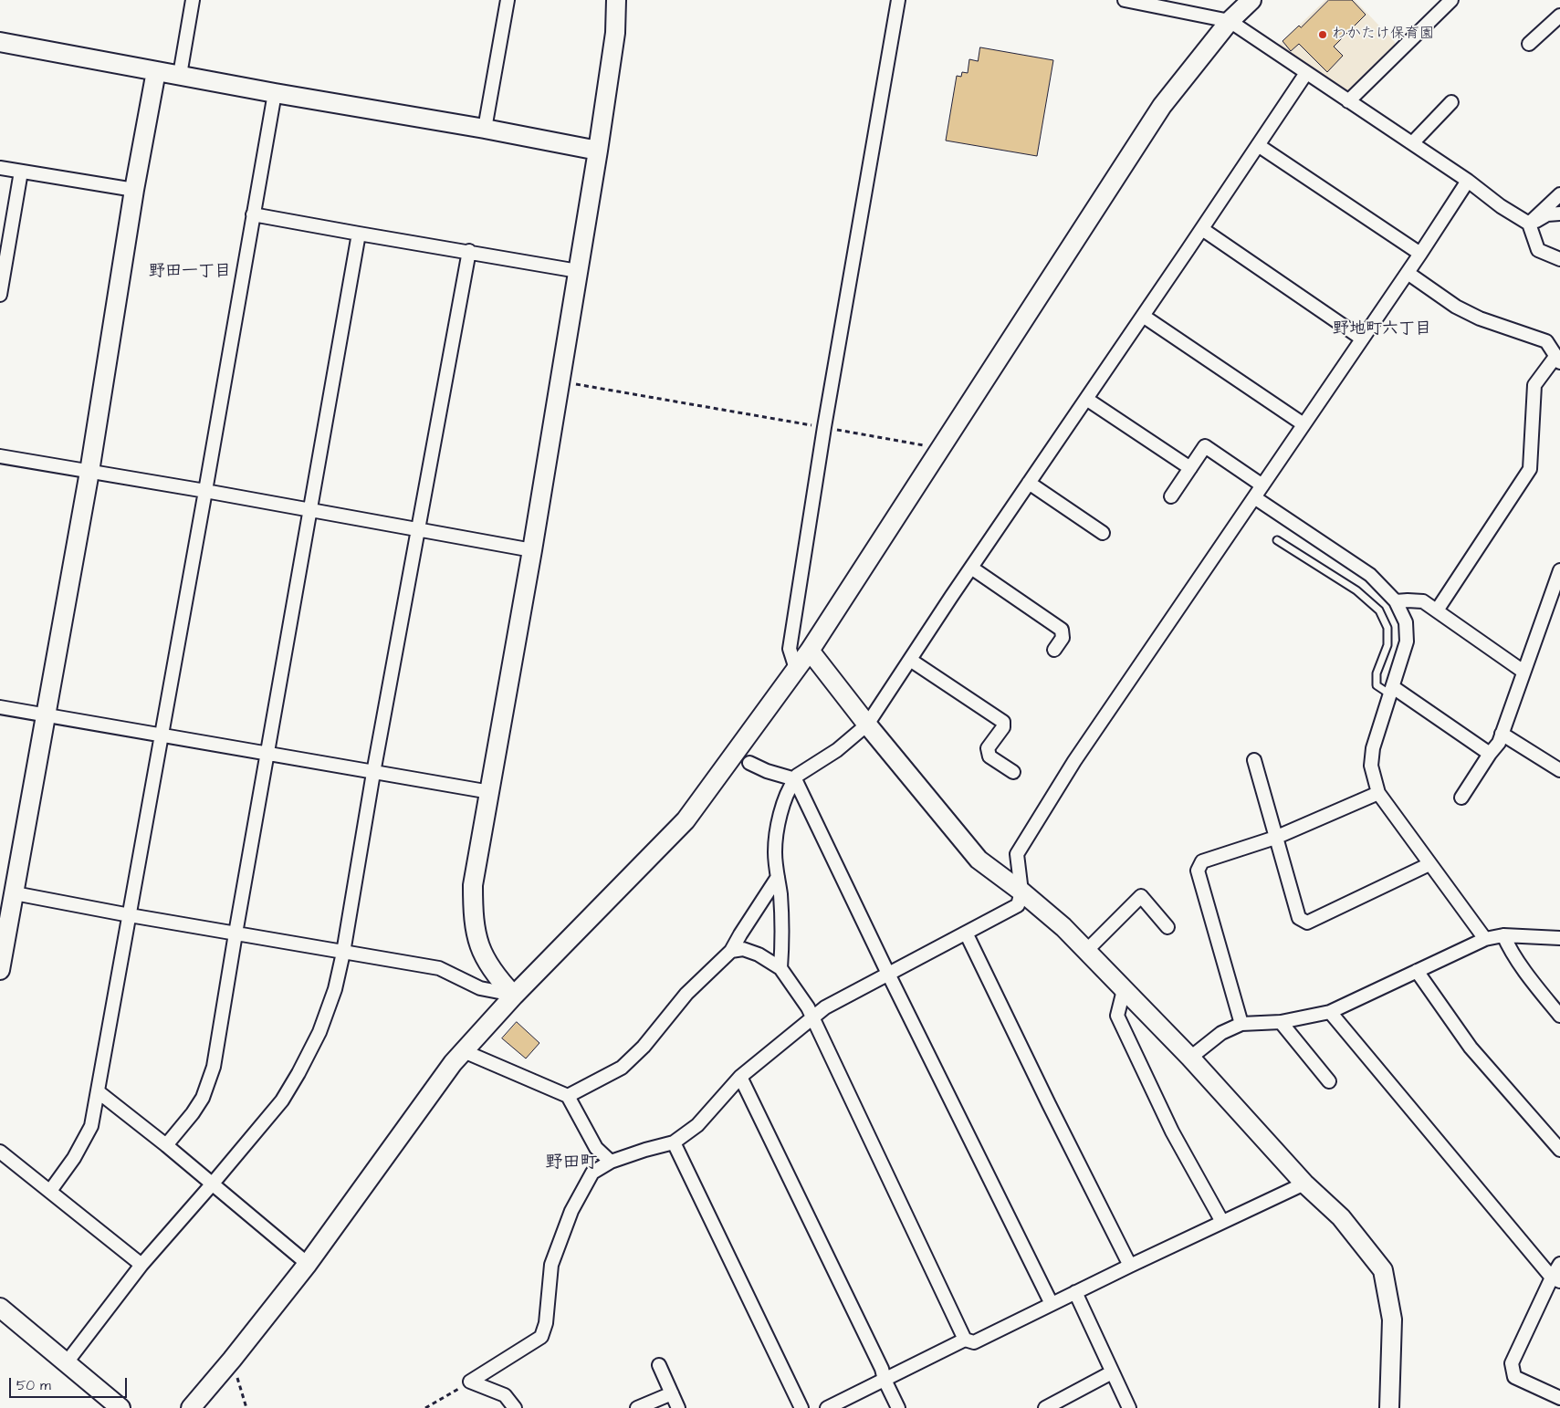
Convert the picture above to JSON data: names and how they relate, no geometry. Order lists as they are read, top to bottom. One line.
{"districts":["野田一丁目","野地町六丁目","野田町"],"places":["わかたけ保育園"],"scale_bar":"50 m"}
